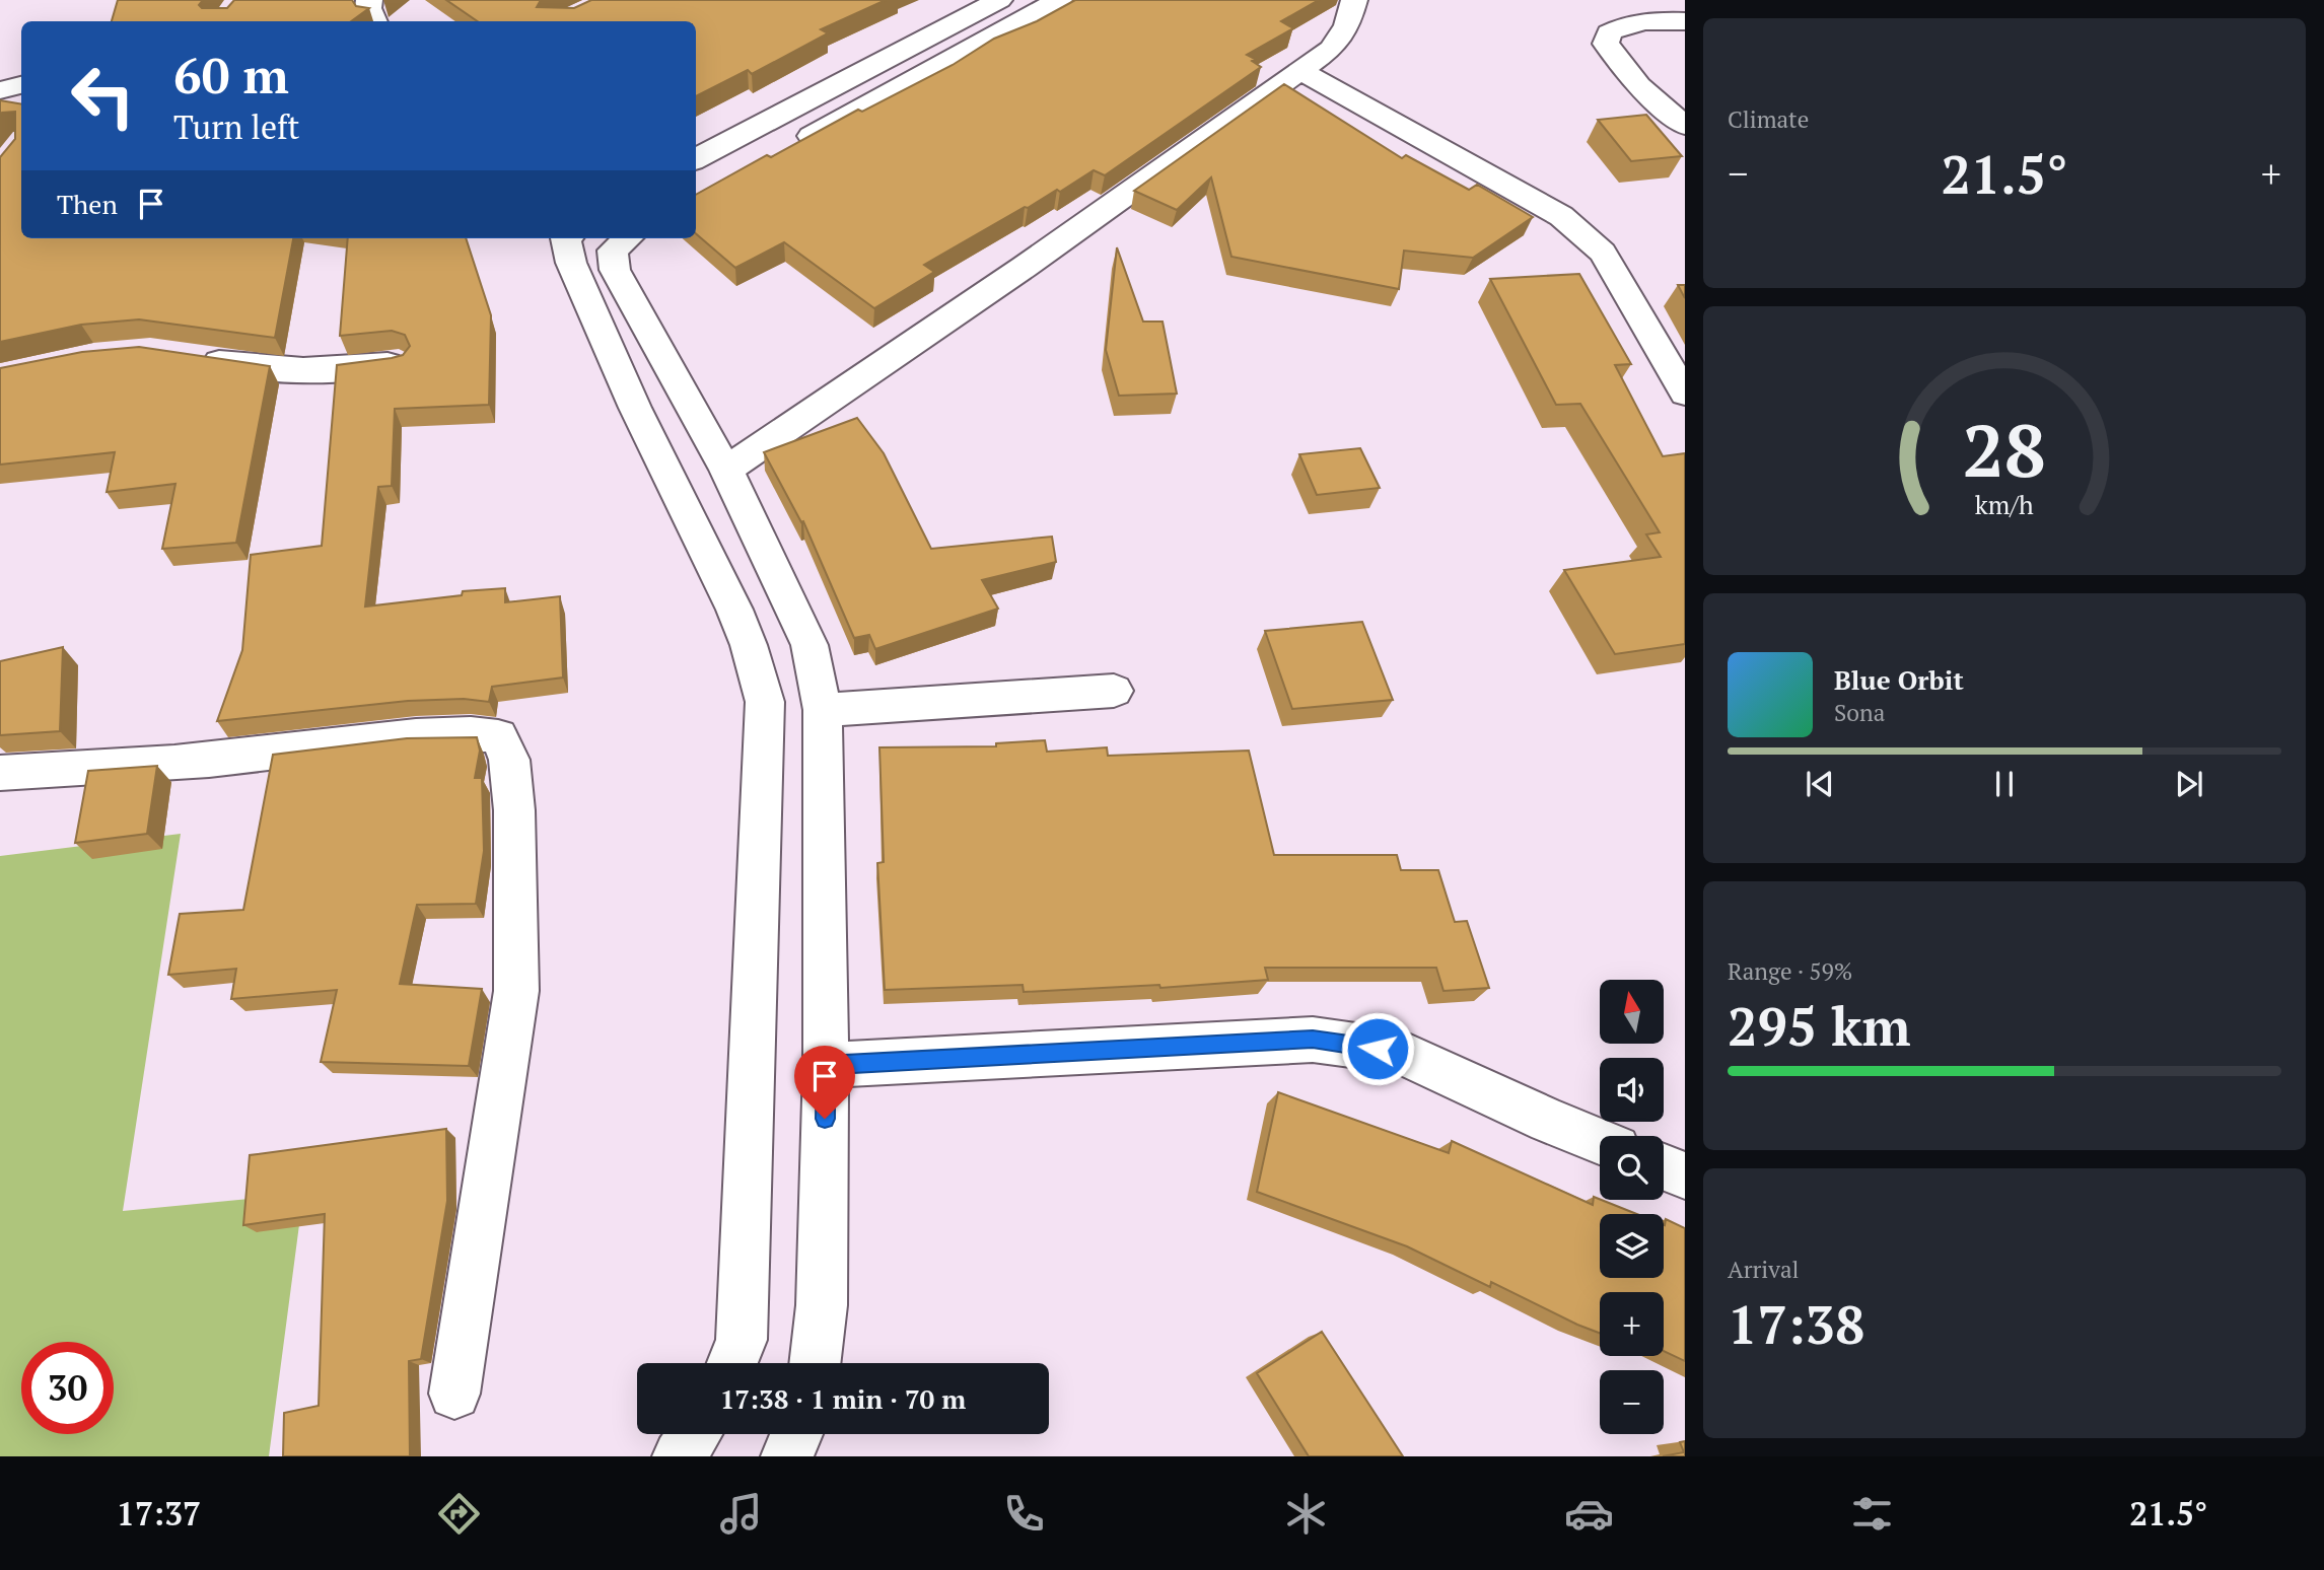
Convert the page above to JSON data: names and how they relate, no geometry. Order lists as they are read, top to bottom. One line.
{"north":"top","page":{"tile":["Climate",["Range · 59%","295 km"],["Arrival","17:38"]],"turn":["60 m","Turn left"],"heat":["−","21.5°","+"],"then":"Then","song":["Blue Orbit","Sona"],"map_buttons":["+","−"],"limit":"30","trip":"17:38 · 1 min · 70 m","tabs":["17:37","21.5°"],"gauge":["28","km/h"]}}
